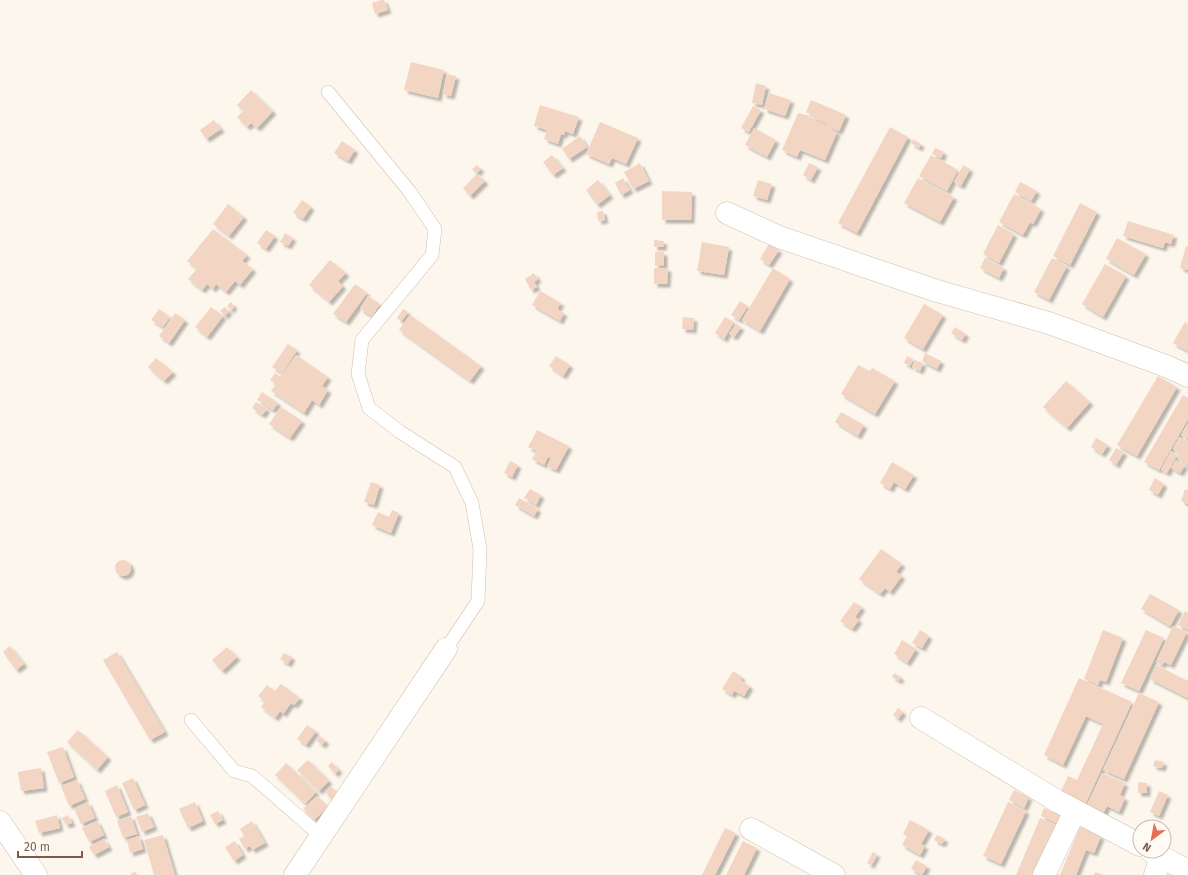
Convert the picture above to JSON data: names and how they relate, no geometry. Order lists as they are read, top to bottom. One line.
{"scale_bar":"20 m","north":"bottom left"}
